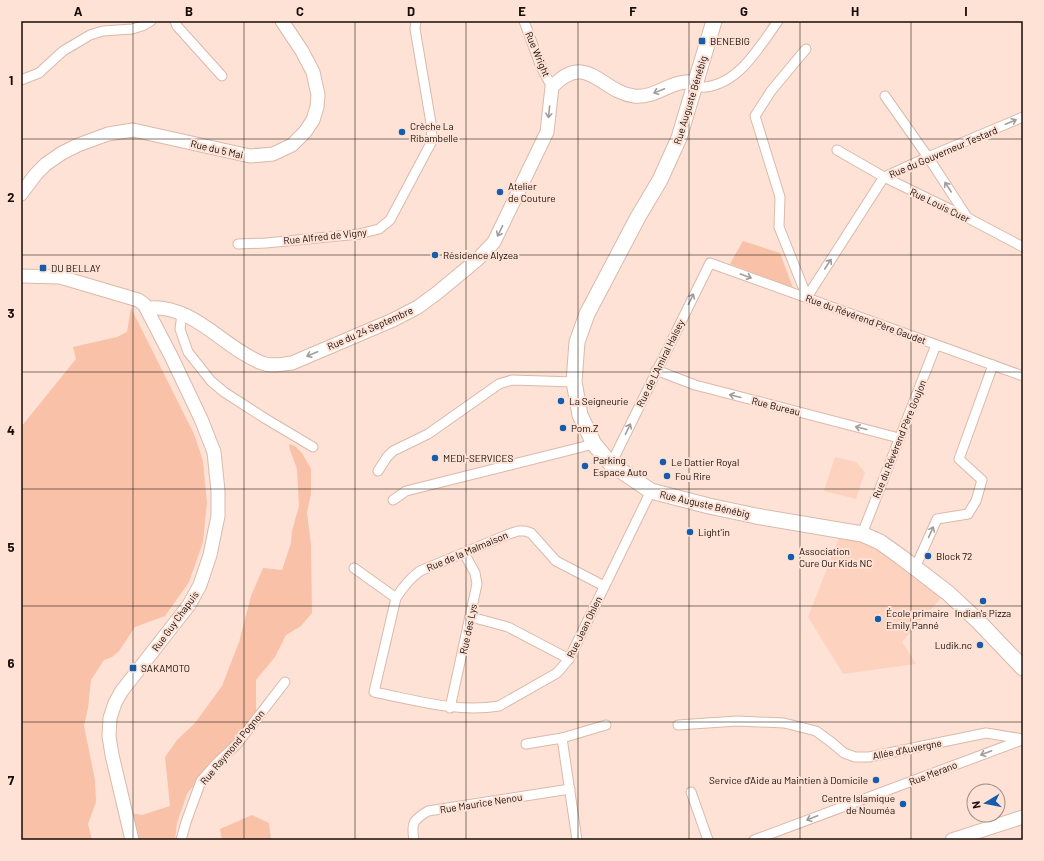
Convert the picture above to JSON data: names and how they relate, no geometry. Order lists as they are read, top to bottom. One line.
{"streets":{"main road":["Rue Auguste Bénébig","Rue du 5 Mai","Rue du 24 Septembre","Rue Guy Chapuis"],"street":["Rue Wright","Rue du Gouverneur Testard","Rue Louis Cuer","Rue Alfred de Vigny","Rue du Révérend Père Gaudet","Rue de L'Amiral Halsey","Rue Bureau","Rue du Révérend Père Goujon","Rue de la Malmaison","Rue Jean Ohlen","Rue des Lys","Rue Raymond Pognon","Allée d'Auvergne","Rue Merano","Rue Maurice Nenou"]},"crossings":[["Rue Wright","Rue du 24 Septembre"],["Rue Auguste Bénébig","Rue de L'Amiral Halsey"],["Rue Auguste Bénébig","Rue du Révérend Père Goujon"],["Rue Auguste Bénébig","Rue Jean Ohlen"],["Rue du Gouverneur Testard","Rue Louis Cuer"],["Rue du Gouverneur Testard","Rue du Révérend Père Gaudet"],["Rue du Révérend Père Gaudet","Rue de L'Amiral Halsey"],["Rue du Révérend Père Gaudet","Rue du Révérend Père Goujon"],["Rue du 24 Septembre","Rue Guy Chapuis"],["Rue de L'Amiral Halsey","Rue Bureau"],["Rue Bureau","Rue du Révérend Père Goujon"],["Rue de la Malmaison","Rue Jean Ohlen"],["Rue de la Malmaison","Rue des Lys"],["Rue Jean Ohlen","Rue des Lys"],["Allée d'Auvergne","Rue Merano"]],"one_way":["Rue du Gouverneur Testard","Rue du 24 Septembre","Rue de L'Amiral Halsey","Rue Bureau","Rue Merano"],"places":{"transit":["BENEBIG","DU BELLAY","SAKAMOTO"],"other":["Crèche La Ribambelle","Atelier de Couture","Résidence Alyzea","La Seigneurie","Pom.Z","MEDI-SERVICES","Le Dattier Royal","Parking Espace Auto","Fou Rire","Light'in","Block 72","Association Cure Our Kids NC","Indian's Pizza","École primaire Emily Panné","Ludik.nc","Service d'Aide au Maintien à Domicile","Centre Islamique de Nouméa"]},"north":"left","grid":{"columns":["A","B","C","D","E","F","G","H","I"],"rows":["1","2","3","4","5","6","7"]}}
